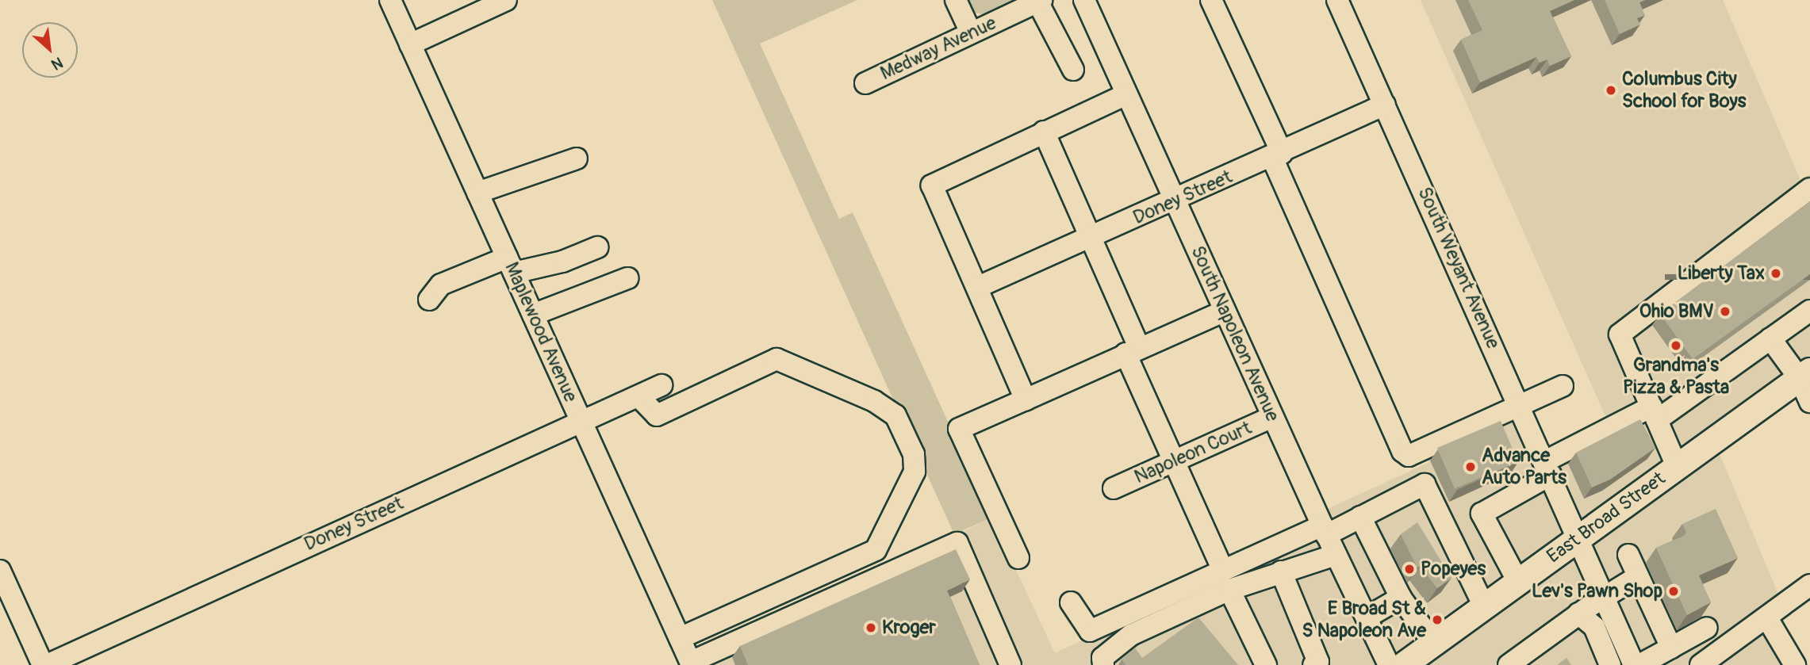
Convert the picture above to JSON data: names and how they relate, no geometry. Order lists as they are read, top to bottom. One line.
{"streets":{"main road":["East Broad Street"],"street":["Medway Avenue","Doney Street","South Weyant Avenue","Maplewood Avenue","South Napoleon Avenue","Napoleon Court"]},"crossings":[["Doney Street","South Weyant Avenue"],["Doney Street","Maplewood Avenue"],["Doney Street","South Napoleon Avenue"],["South Weyant Avenue","East Broad Street"],["South Napoleon Avenue","Napoleon Court"]],"places":["Columbus City School for Boys","Liberty Tax","Ohio BMV","Grandma's Pizza & Pasta","Advance Auto Parts","Popeyes","Lev's Pawn Shop","E Broad St & S Napoleon Ave","Kroger"],"north":"bottom right"}
